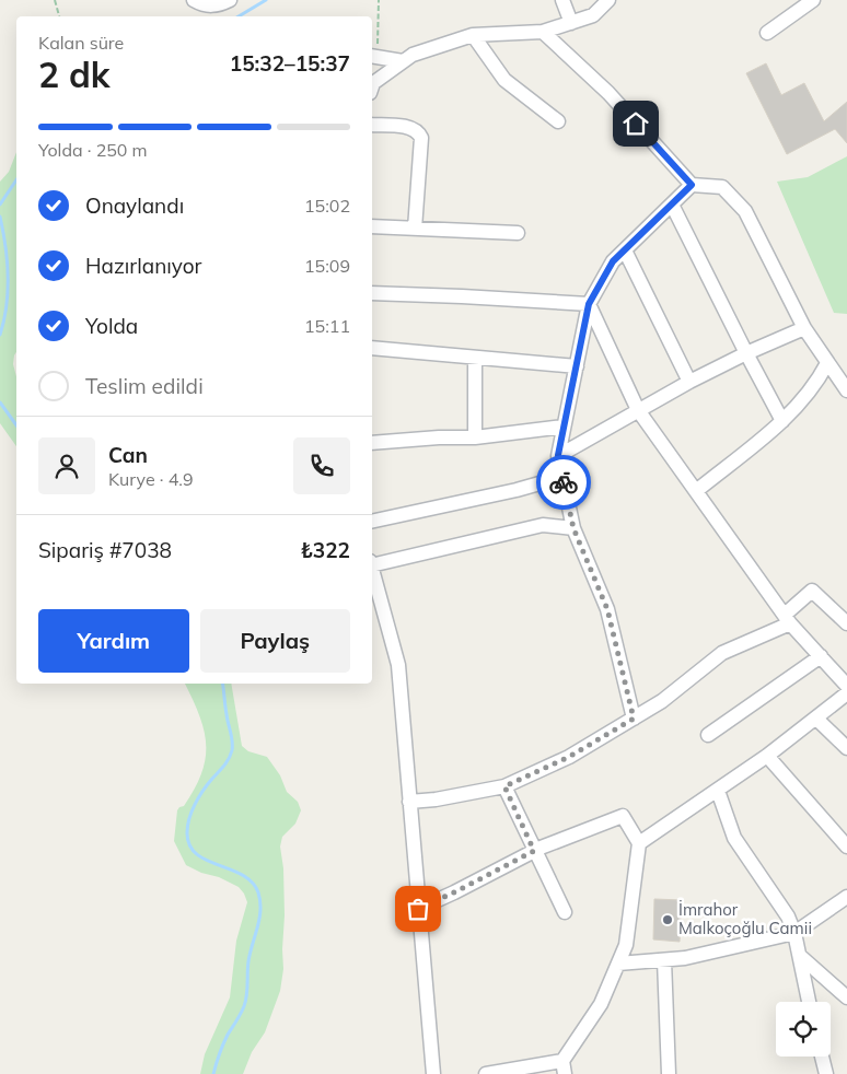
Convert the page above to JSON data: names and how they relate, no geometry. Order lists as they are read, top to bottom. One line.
{"places":["İmrahor Malkoçoğlu Camii"],"page":{"heading":["2 dk","Kalan süre","15:32–15:37"],"panel":["Can","Kurye · 4.9","Sipariş #7038","₺322"],"bar":"Yolda · 250 m","list":[["Onaylandı","15:02"],["Hazırlanıyor","15:09"],["Yolda","15:11"],"Teslim edildi"],"buttons":["Yardım","Paylaş"]}}
